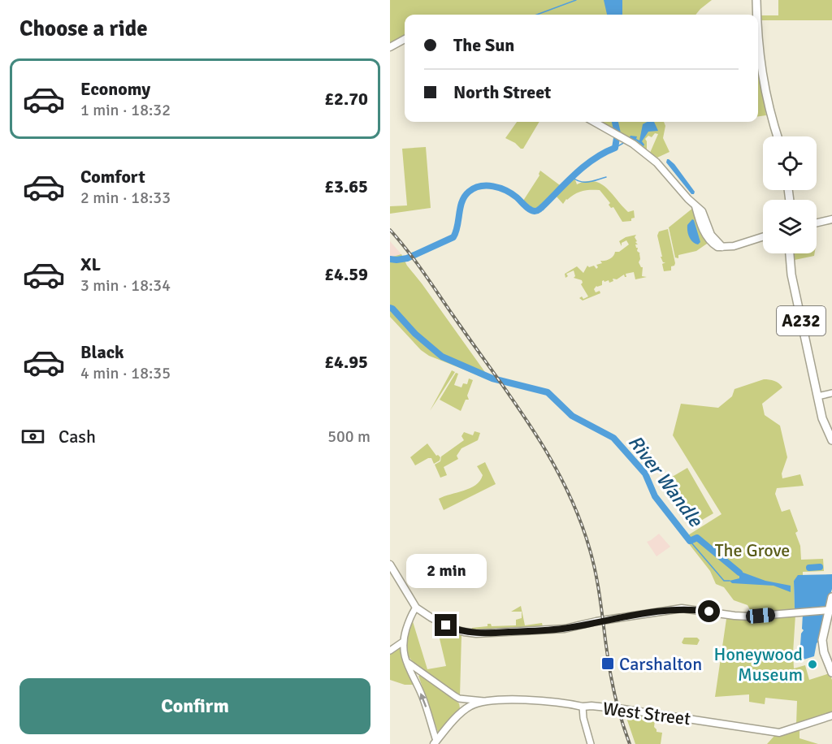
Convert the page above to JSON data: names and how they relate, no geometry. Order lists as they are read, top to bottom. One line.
{"streets":{"highway":["A232"],"main road":["West Street"]},"water":["River Wandle"],"parks":["The Grove"],"places":{"transit":["Carshalton"],"other":["Honeywood Museum"]},"page":{"heading":"Choose a ride","banner":["The Sun","North Street"],"list":[{"name":"Economy","note":"1 min · 18:32","value":"£2.70"},{"name":"Comfort","note":"2 min · 18:33","value":"£3.65"},{"name":"XL","note":"3 min · 18:34","value":"£4.59"},{"name":"Black","note":"4 min · 18:35","value":"£4.95"}],"pay":["Cash","500 m"],"bubble":"2 min","buttons":"Confirm"}}
